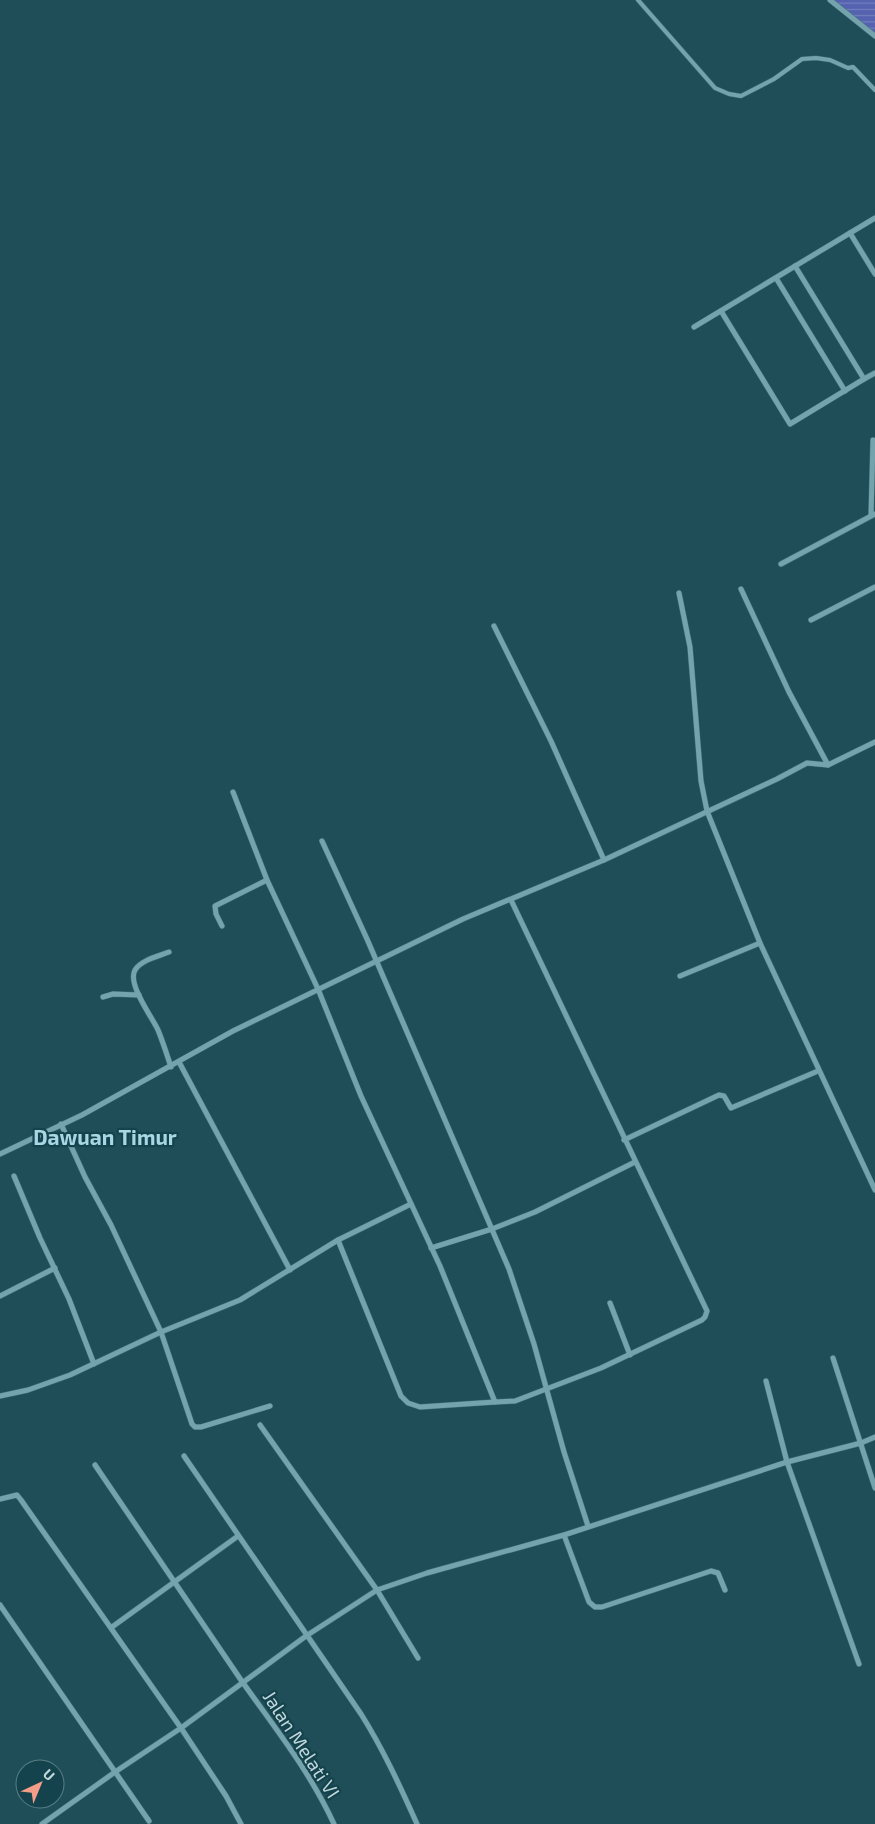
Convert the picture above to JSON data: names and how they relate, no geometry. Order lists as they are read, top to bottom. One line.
{"streets":{"street":["Jalan Melati VI"]},"districts":["Dawuan Timur"],"north":"top right"}
